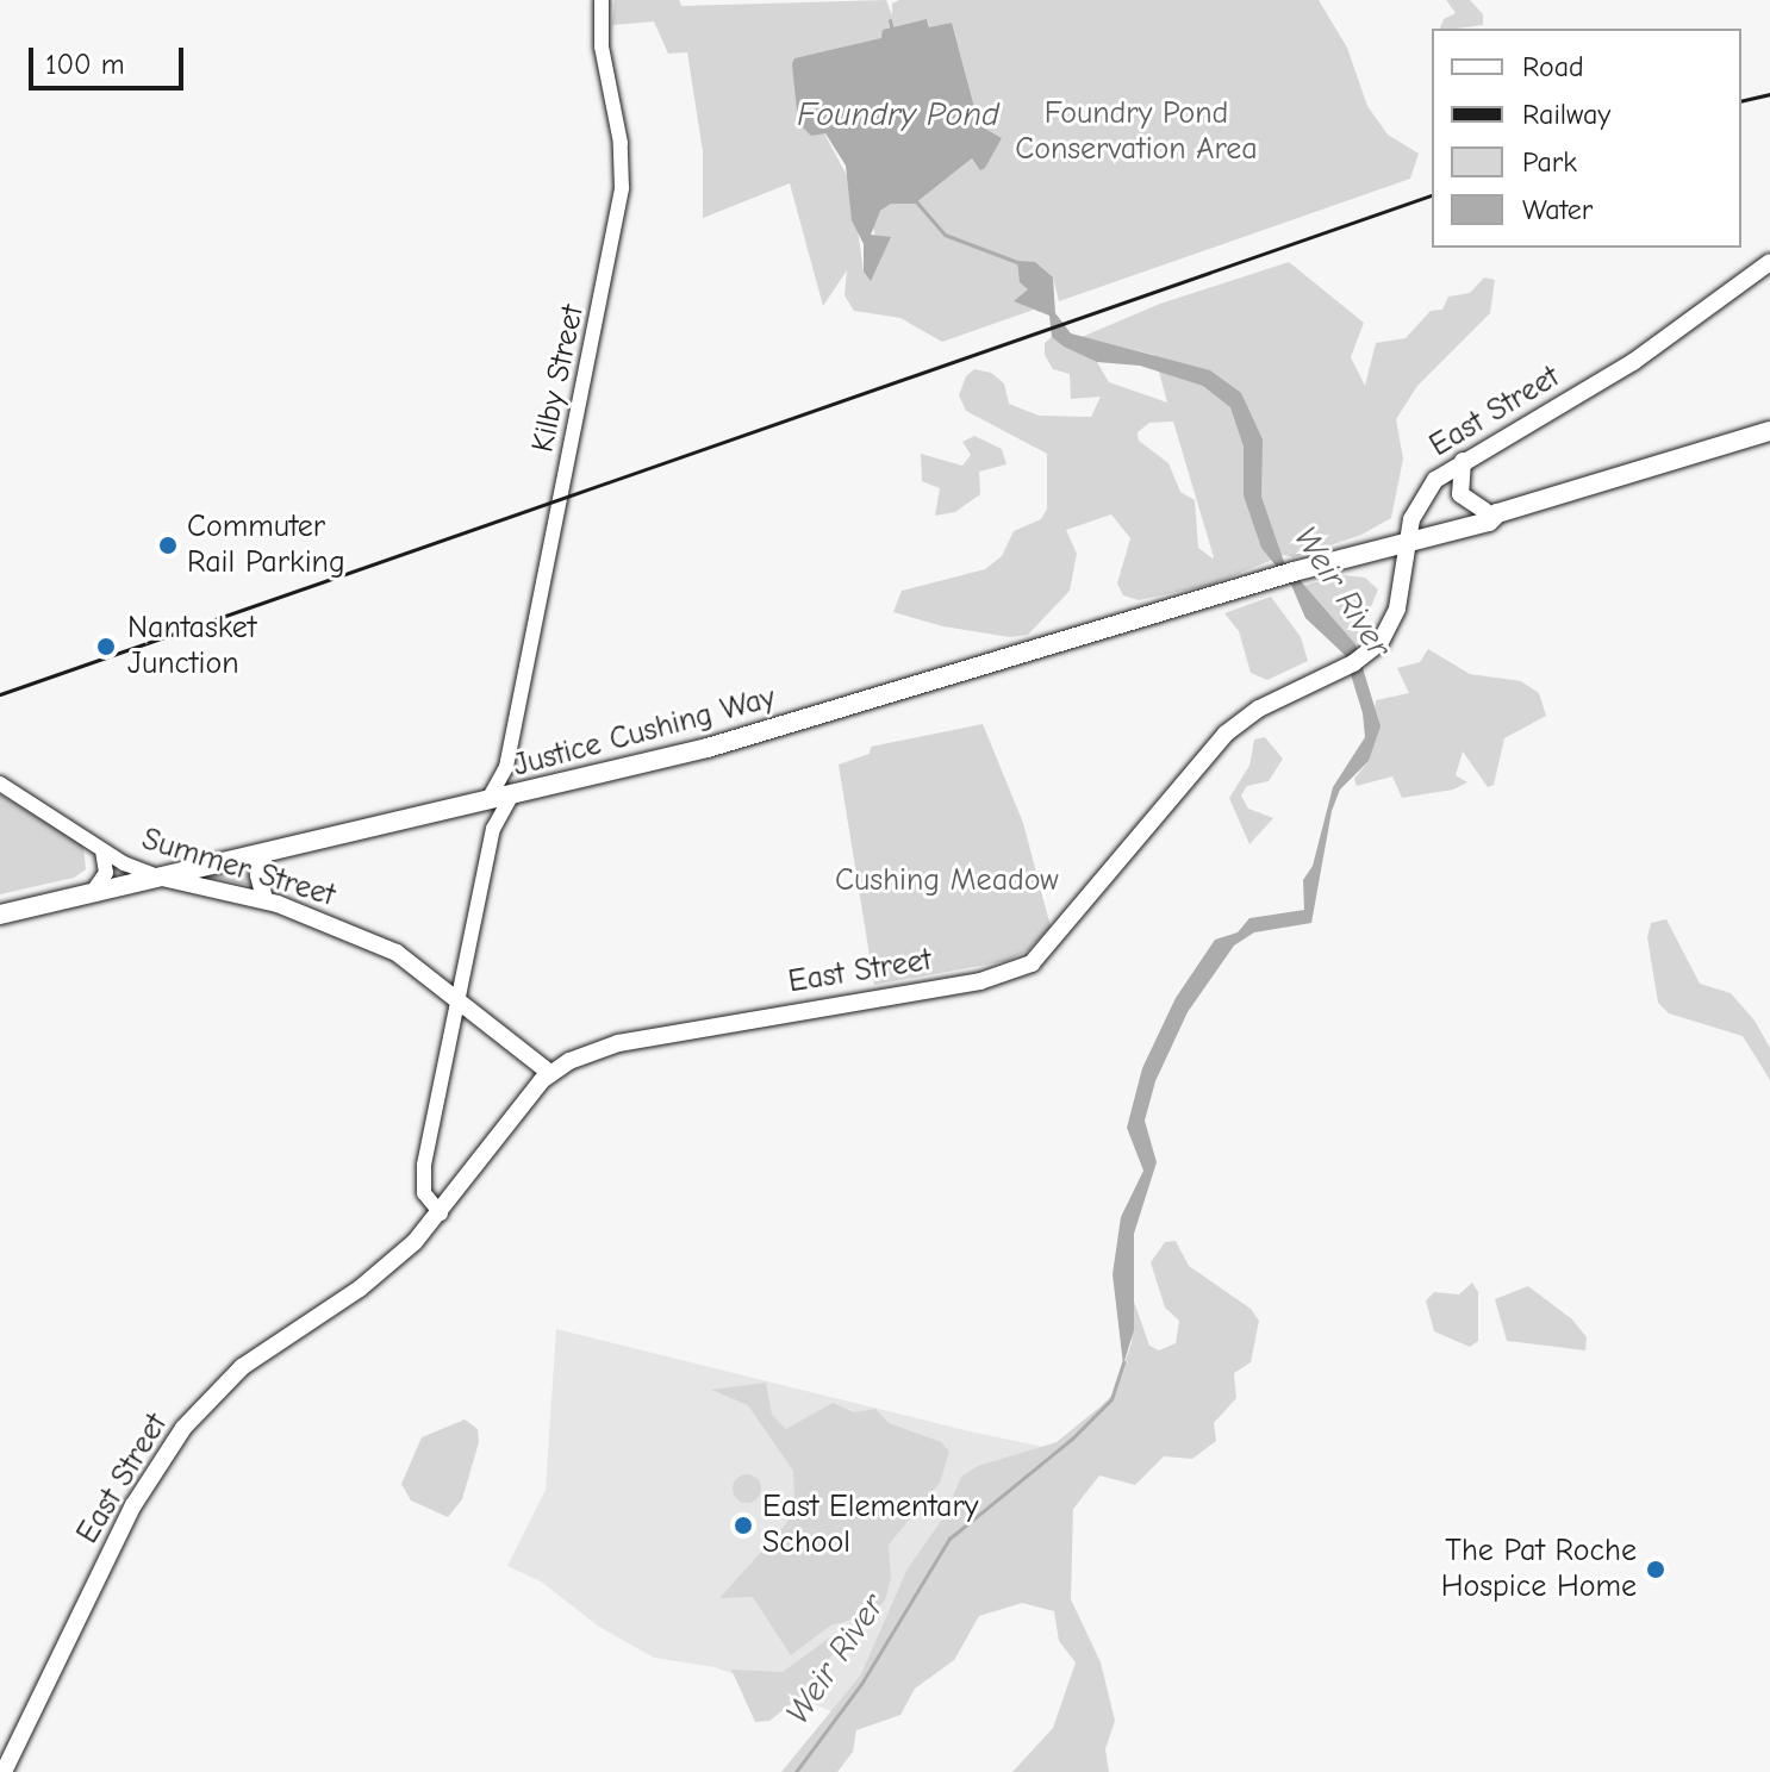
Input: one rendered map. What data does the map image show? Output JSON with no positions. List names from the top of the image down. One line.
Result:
{"streets":{"main road":["East Street","Justice Cushing Way","Summer Street"],"street":["Kilby Street"]},"crossings":[["Kilby Street","Justice Cushing Way"],["East Street","Justice Cushing Way"],["East Street","Summer Street"],["Justice Cushing Way","Summer Street"]],"water":["Foundry Pond","Weir River"],"parks":["Foundry Pond Conservation Area","Cushing Meadow"],"places":["Commuter Rail Parking","Nantasket Junction","East Elementary School","The Pat Roche Hospice Home"],"legend":["Road","Railway","Park","Water"],"scale_bar":"100 m"}
